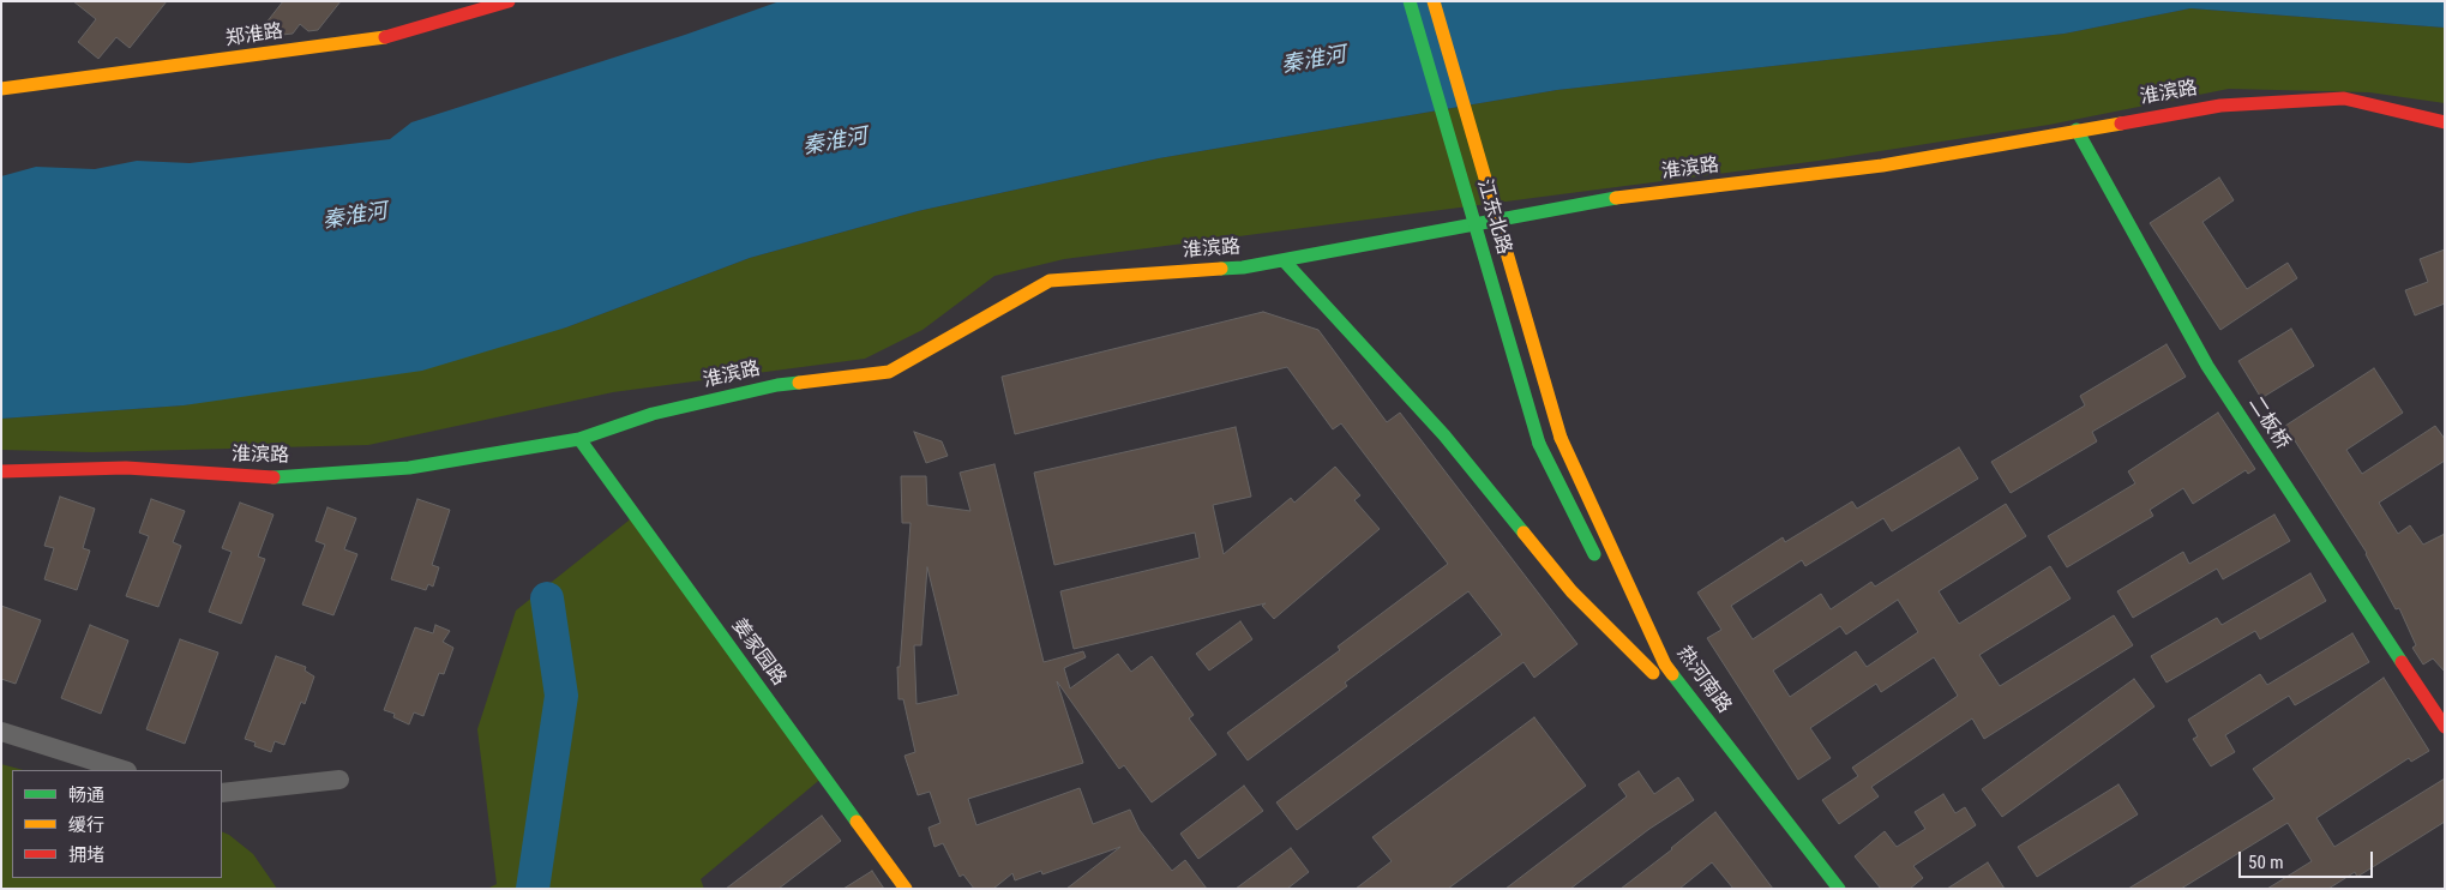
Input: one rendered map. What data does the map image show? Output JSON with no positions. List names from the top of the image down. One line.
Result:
{"streets":{"street":["郑淮路","淮滨路","江东北路","二板桥","姜家园路","热河南路"]},"crossings":[["淮滨路","二板桥"],["淮滨路","姜家园路"],["江东北路","热河南路"]],"water":["秦淮河"],"legend":["畅通","缓行","拥堵"],"scale_bar":"50 m"}
